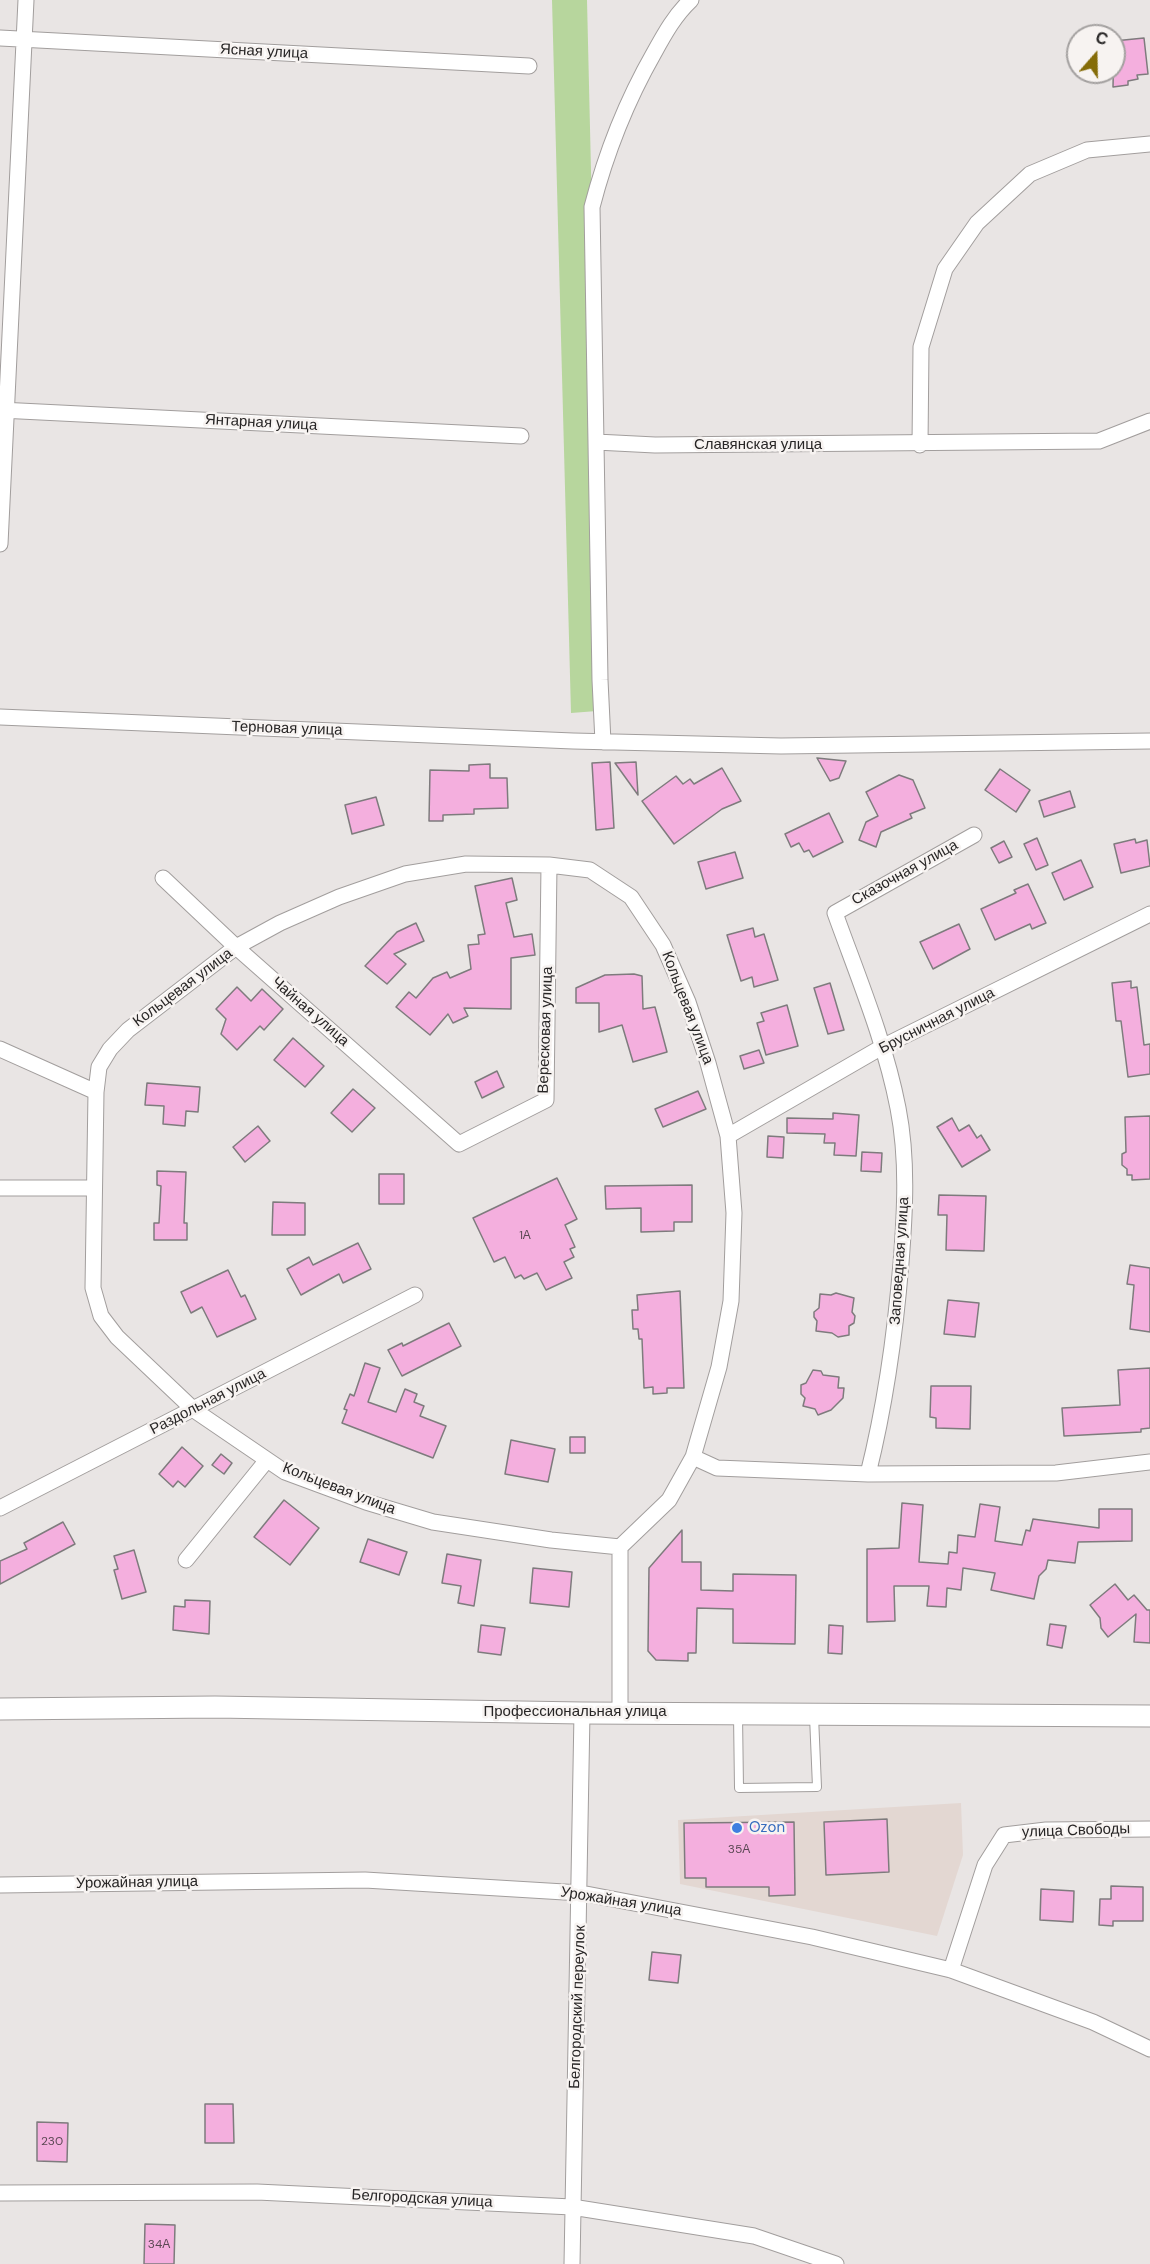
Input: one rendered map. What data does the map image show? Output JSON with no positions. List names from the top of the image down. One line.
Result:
{"streets":{"street":["Ясная улица","Янтарная улица","Славянская улица","Терновая улица","Сказочная улица","Кольцевая улица","Чайная улица","Брусничная улица","Вересковая улица","Заповедная улица","Раздольная улица","Профессиональная улица","улица Свободы","Урожайная улица","Белгородский переулок","Белгородская улица"]},"crossings":[["Сказочная улица","Брусничная улица"],["Сказочная улица","Заповедная улица"],["Кольцевая улица","Чайная улица"],["Кольцевая улица","Брусничная улица"],["Кольцевая улица","Вересковая улица"],["Кольцевая улица","Раздольная улица"],["Чайная улица","Вересковая улица"],["Брусничная улица","Заповедная улица"],["Профессиональная улица","Белгородский переулок"],["улица Свободы","Урожайная улица"],["Урожайная улица","Белгородский переулок"],["Белгородский переулок","Белгородская улица"]],"places":["Ozon"],"house_numbers":["1А","35А","230","34А"],"north":"top"}
